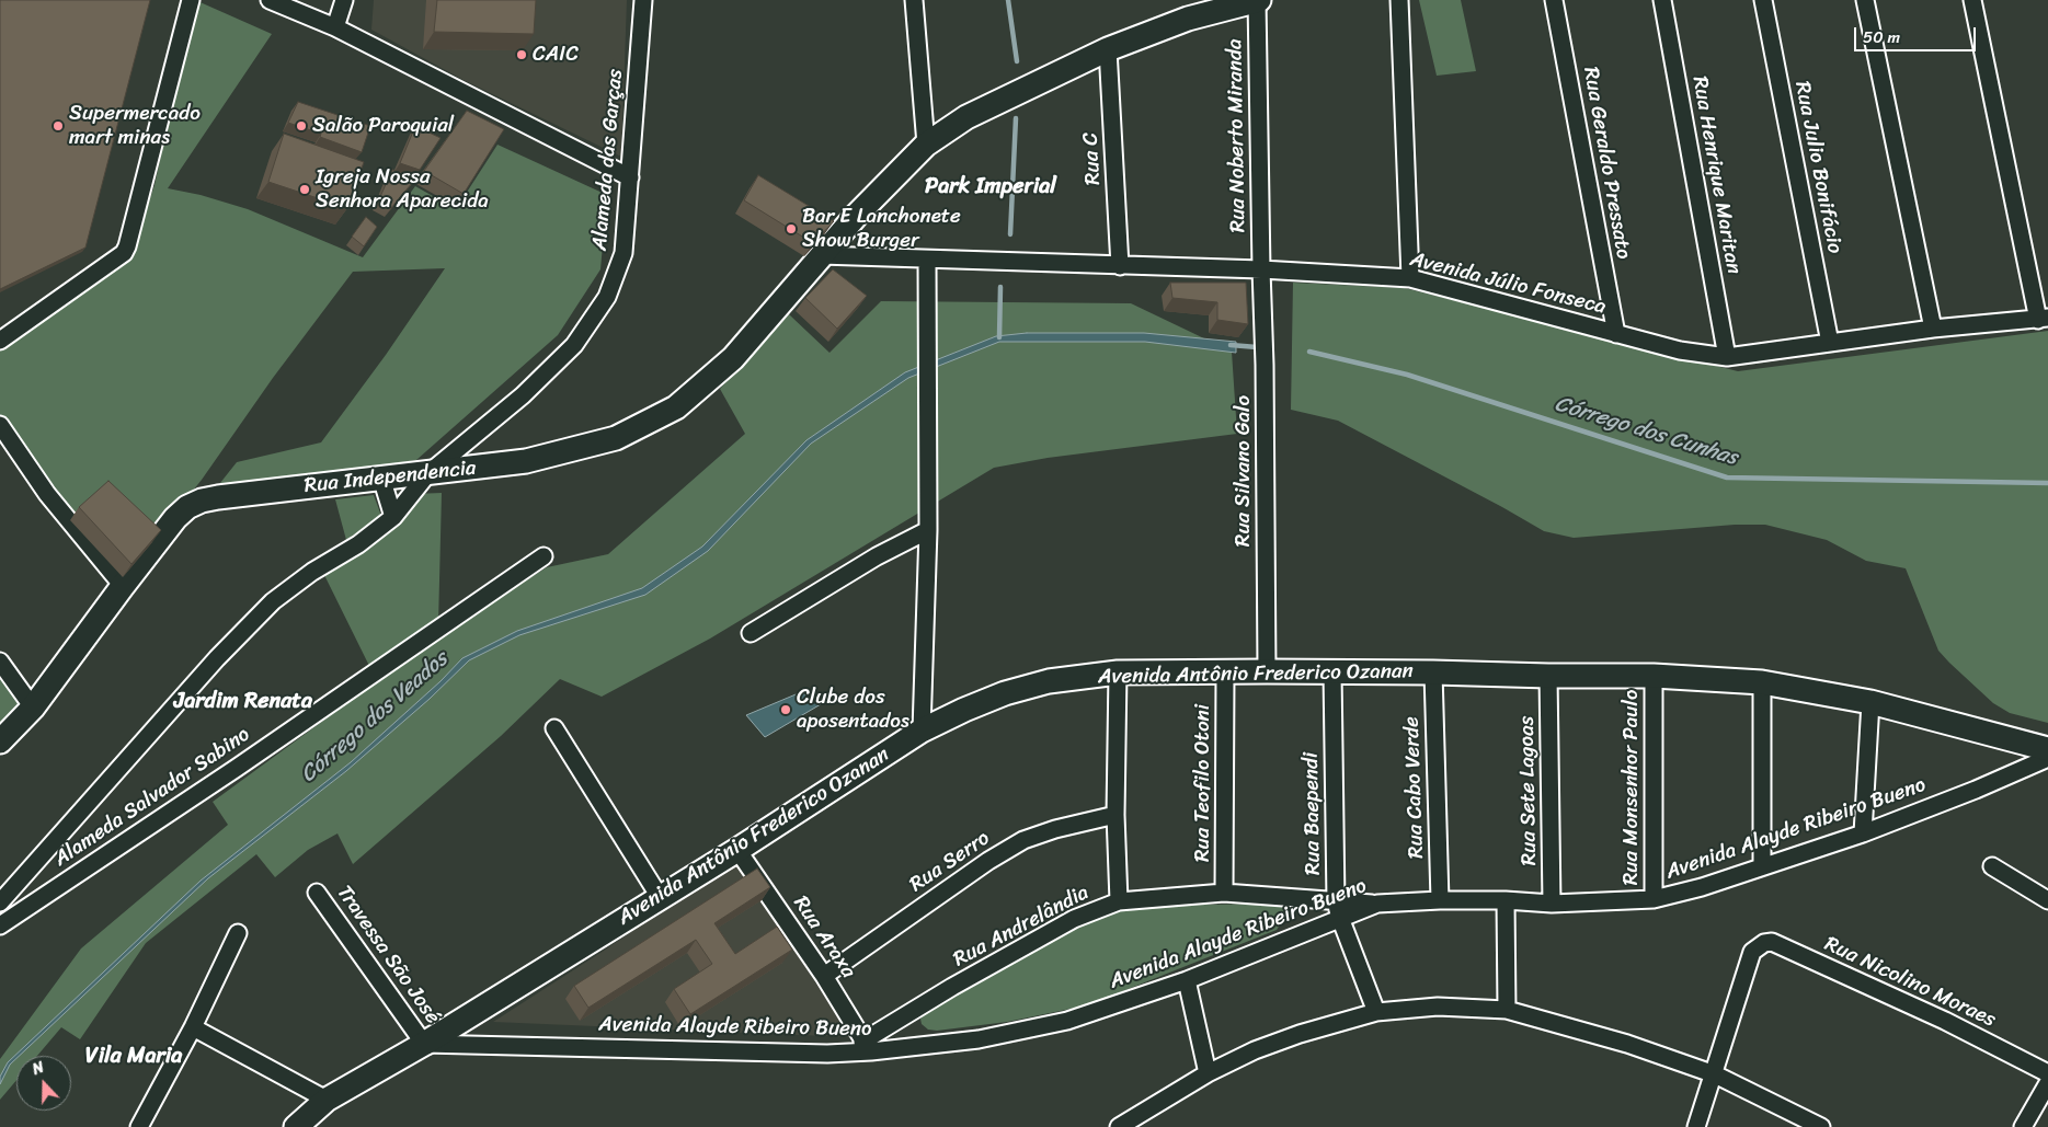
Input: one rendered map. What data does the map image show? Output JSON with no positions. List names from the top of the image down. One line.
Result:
{"streets":{"street":["Rua Noberto Miranda","Rua C","Alameda das Garças","Rua Geraldo Pressato","Rua Julio Bonifácio","Rua Henrique Maritan","Avenida Júlio Fonseca","Rua Silvano Galo","Rua Independencia","Avenida Antônio Frederico Ozanan","Rua Teofilo Otoni","Rua Cabo Verde","Rua Monsenhor Paulo","Rua Sete Lagoas","Alameda Salvador Sabino","Rua Baependi","Avenida Alayde Ribeiro Bueno","Rua Serro","Rua Andrelândia","Rua Araxa","Travessa São José","Rua Nicolino Moraes"]},"crossings":[["Rua Noberto Miranda","Avenida Júlio Fonseca"],["Rua Noberto Miranda","Rua Silvano Galo"],["Rua Noberto Miranda","Rua Independencia"],["Rua C","Avenida Júlio Fonseca"],["Rua C","Rua Independencia"],["Alameda das Garças","Rua Independencia"],["Rua Geraldo Pressato","Avenida Júlio Fonseca"],["Rua Julio Bonifácio","Avenida Júlio Fonseca"],["Rua Henrique Maritan","Avenida Júlio Fonseca"],["Avenida Júlio Fonseca","Rua Silvano Galo"],["Avenida Júlio Fonseca","Rua Independencia"],["Rua Silvano Galo","Avenida Antônio Frederico Ozanan"],["Avenida Antônio Frederico Ozanan","Rua Teofilo Otoni"],["Avenida Antônio Frederico Ozanan","Rua Cabo Verde"],["Avenida Antônio Frederico Ozanan","Rua Monsenhor Paulo"],["Avenida Antônio Frederico Ozanan","Rua Sete Lagoas"],["Avenida Antônio Frederico Ozanan","Rua Baependi"],["Avenida Antônio Frederico Ozanan","Avenida Alayde Ribeiro Bueno"],["Avenida Antônio Frederico Ozanan","Rua Araxa"],["Avenida Antônio Frederico Ozanan","Travessa São José"],["Rua Teofilo Otoni","Rua Andrelândia"],["Rua Cabo Verde","Avenida Alayde Ribeiro Bueno"],["Rua Monsenhor Paulo","Avenida Alayde Ribeiro Bueno"],["Rua Sete Lagoas","Avenida Alayde Ribeiro Bueno"],["Rua Baependi","Avenida Alayde Ribeiro Bueno"],["Rua Baependi","Rua Andrelândia"],["Avenida Alayde Ribeiro Bueno","Rua Andrelândia"],["Avenida Alayde Ribeiro Bueno","Rua Araxa"],["Avenida Alayde Ribeiro Bueno","Travessa São José"],["Rua Serro","Rua Araxa"],["Rua Andrelândia","Rua Araxa"]],"districts":["Park Imperial","Jardim Renata","Vila Maria"],"water":["Córrego dos Cunhas","Córrego dos Veados"],"places":["CAIC","Supermercado mart minas","Salão Paroquial","Igreja Nossa Senhora Aparecida","Bar E Lanchonete Show Burger","Clube dos aposentados"],"scale_bar":"50 m","north":"top"}
